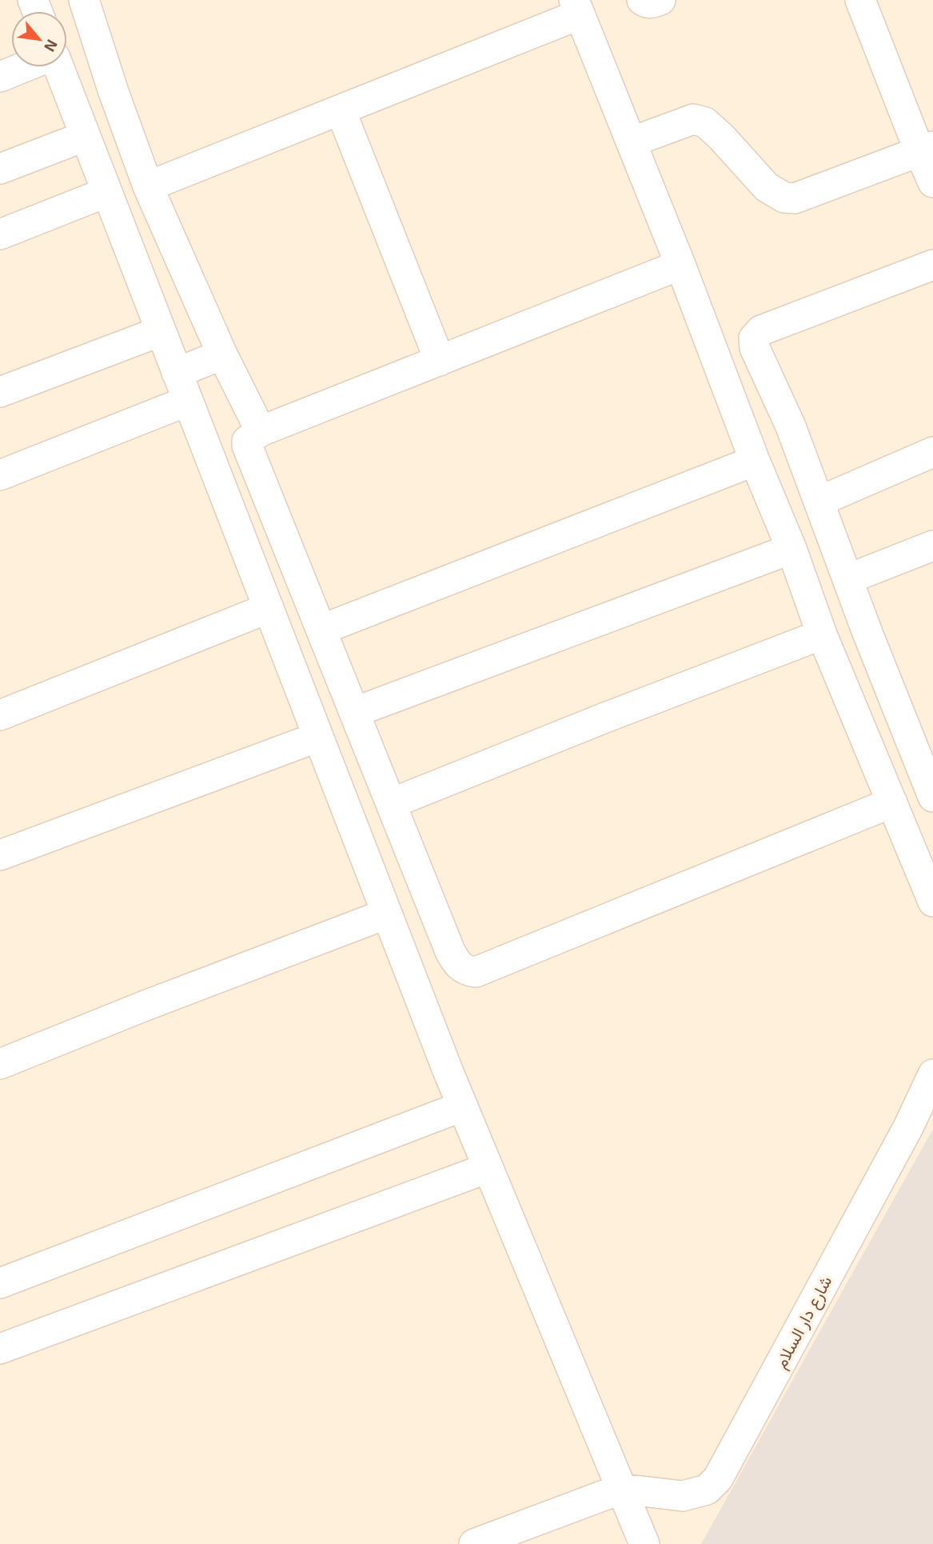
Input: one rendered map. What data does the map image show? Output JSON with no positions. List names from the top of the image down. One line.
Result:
{"streets":{"street":["شارع دار السلام"]},"north":"bottom right"}
